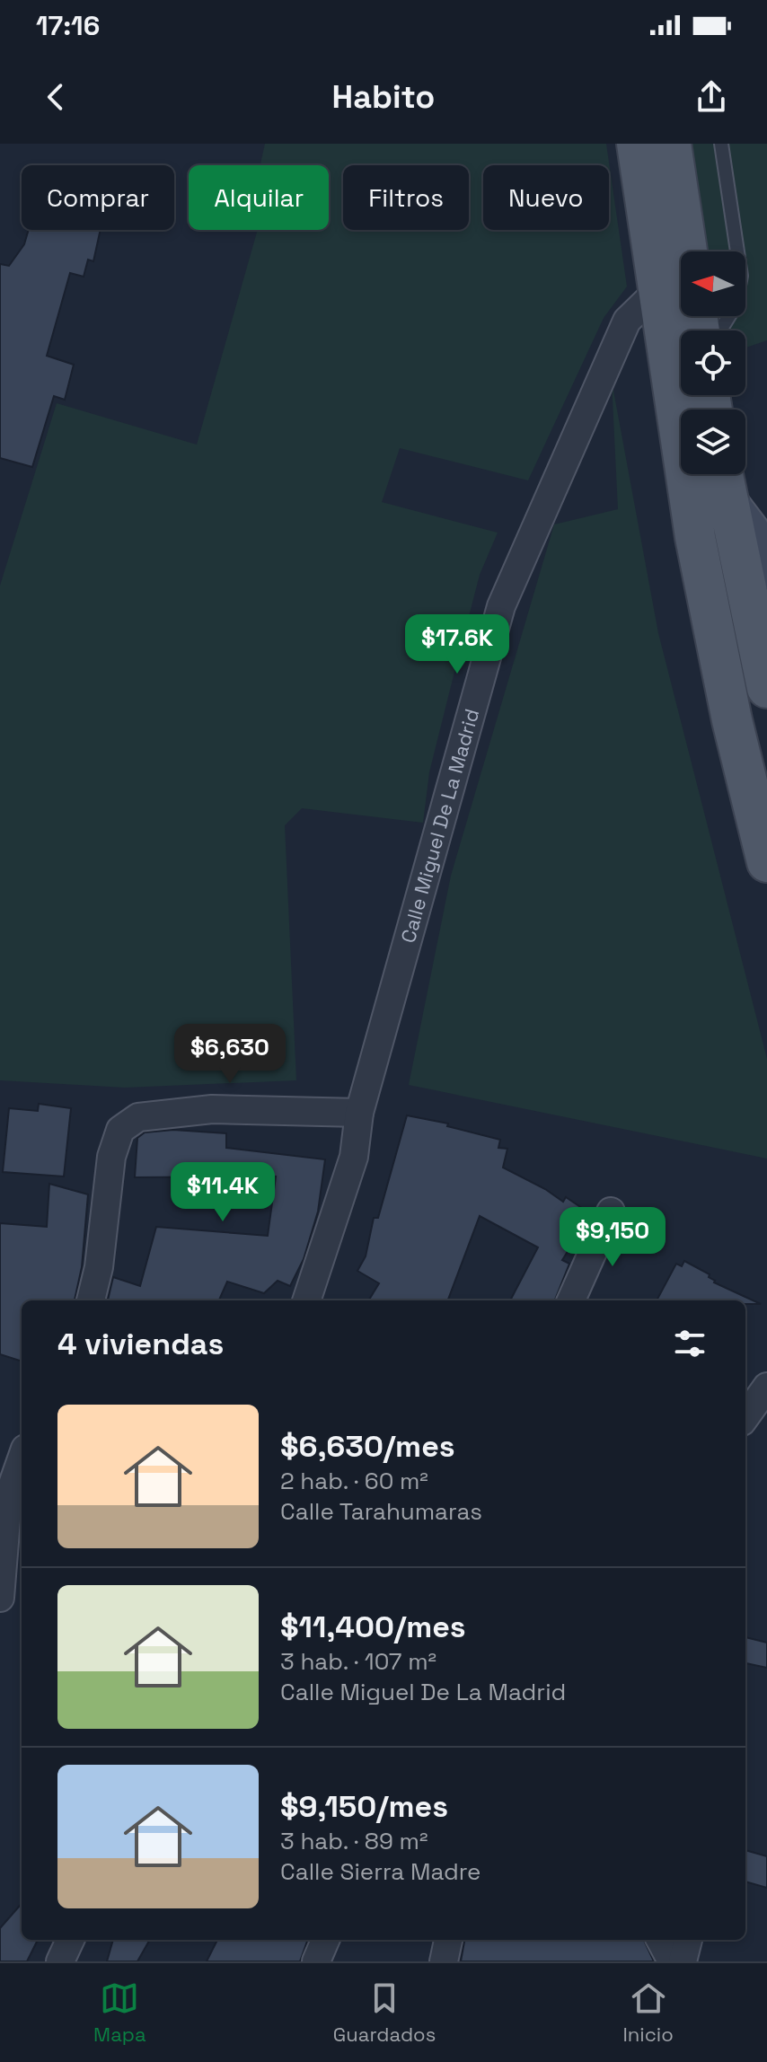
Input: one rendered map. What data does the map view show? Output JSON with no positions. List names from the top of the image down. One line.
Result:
{"streets":{"street":["Calle Miguel De La Madrid"]},"north":"left","page":{"status":"17:16","header":"Habito","chip":["Comprar","Alquilar","Filtros","Nuevo"],"price":["$17.6K","$6,630","$11.4K","$9,150"],"heading":"4 viviendas","list":[{"name":"$6,630/mes","note":"2 hab. · 60 m² · Calle Tarahumaras"},{"name":"$11,400/mes","note":"3 hab. · 107 m² · Calle Miguel De La Madrid"},{"name":"$9,150/mes","note":"3 hab. · 89 m² · Calle Sierra Madre"}],"tabs":["Mapa","Guardados","Inicio"]}}
